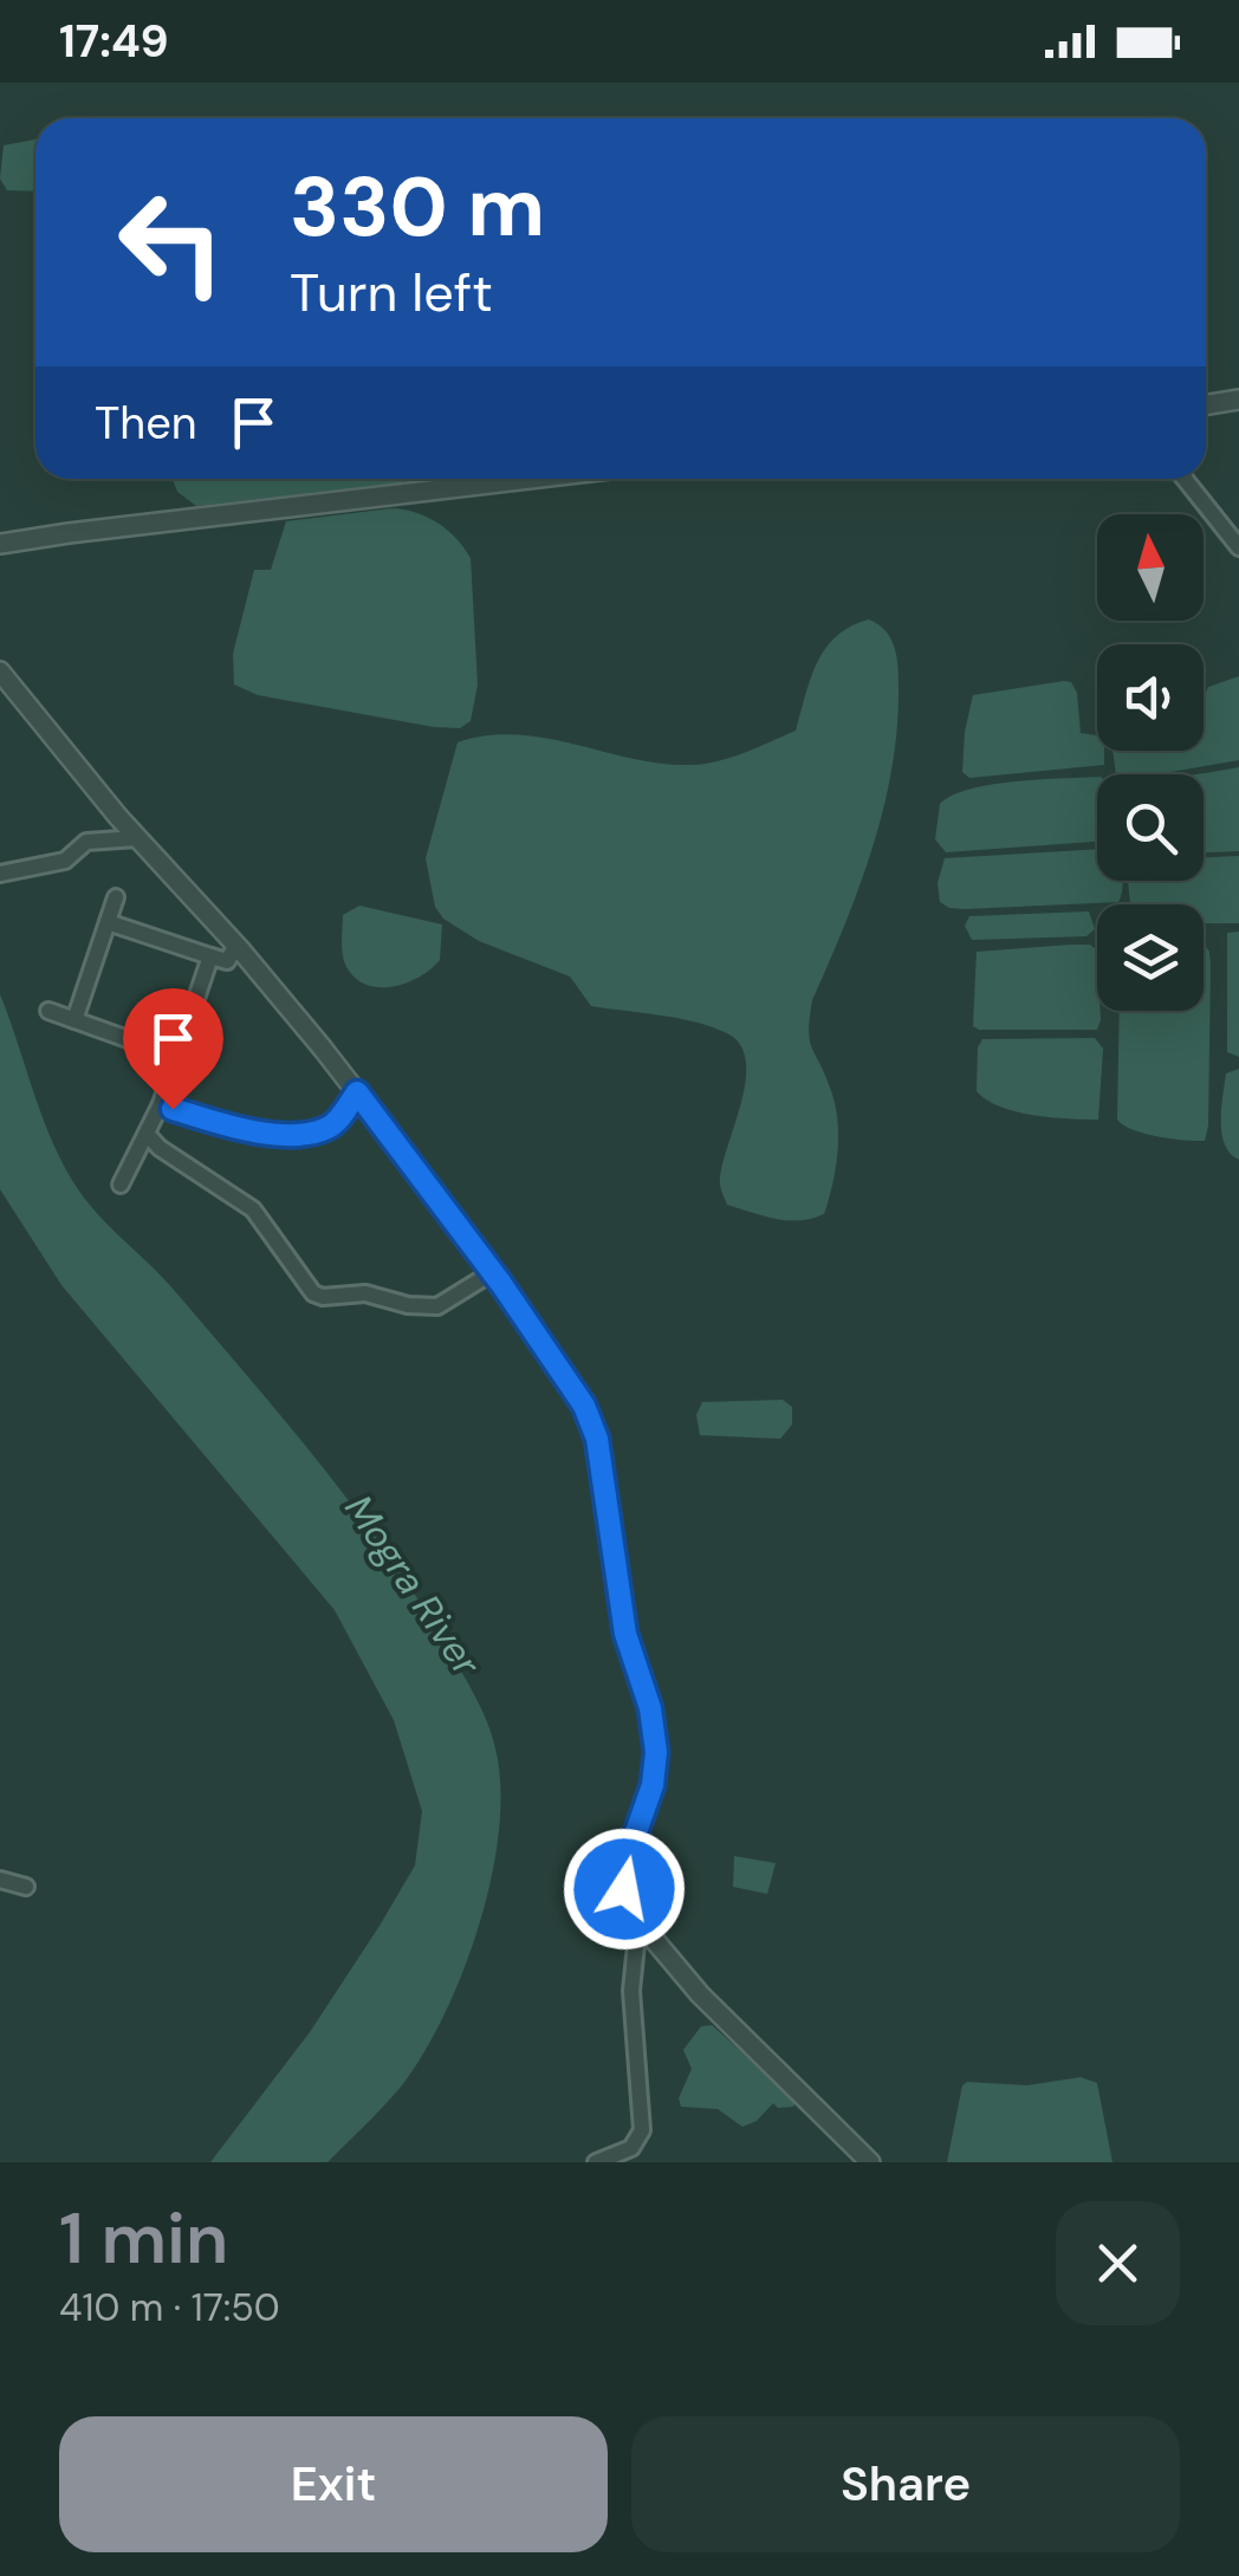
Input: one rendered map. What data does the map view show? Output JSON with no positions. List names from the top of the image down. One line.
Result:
{"water":["Mogra River"],"north":"top","page":{"status":"17:49","turn":["330 m","Turn left"],"then":"Then","heading":["1 min","410 m · 17:50"],"buttons":["Exit","Share"]}}
